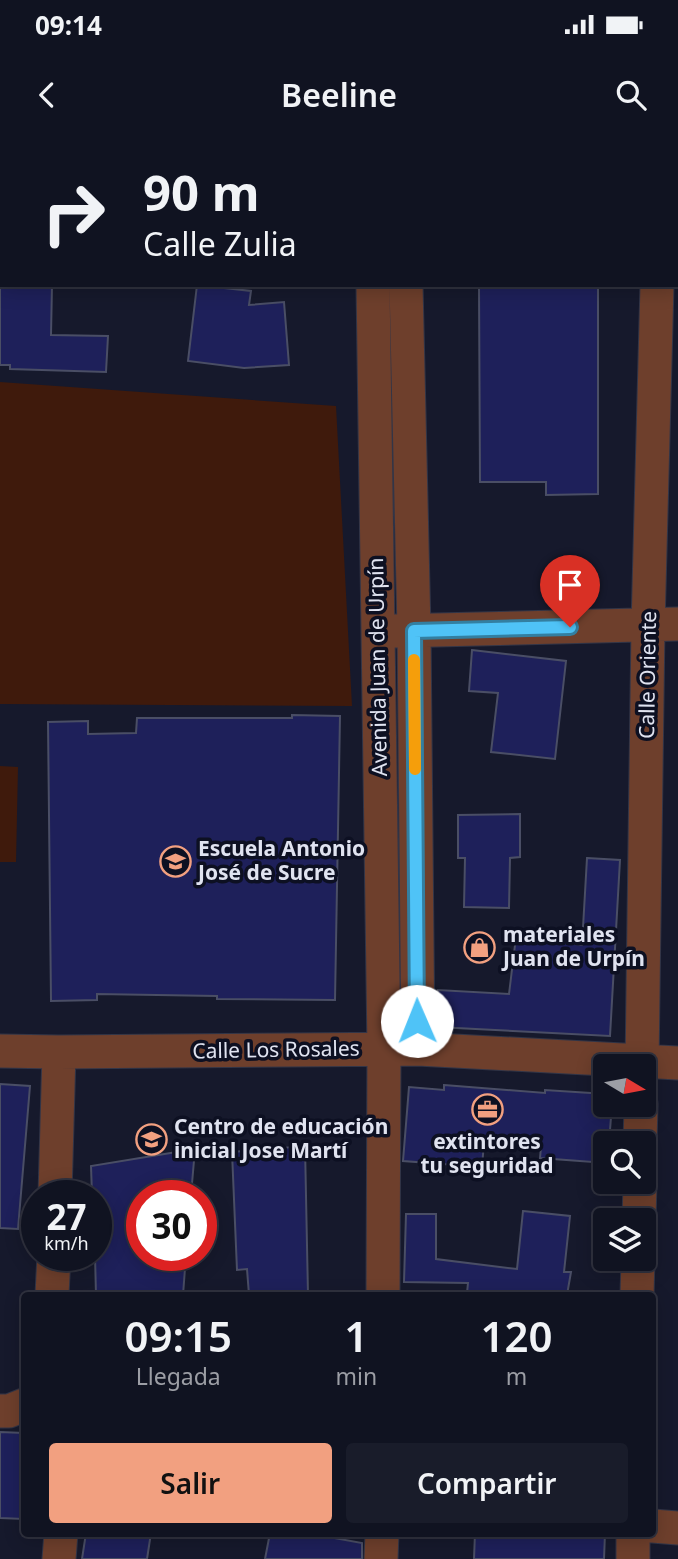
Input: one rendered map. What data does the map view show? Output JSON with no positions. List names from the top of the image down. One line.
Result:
{"streets":{"street":["Avenida Juan de Urpín","Calle Oriente","Calle Los Rosales"]},"crossings":[["Avenida Juan de Urpín","Calle Los Rosales"]],"places":{"school or university":["Escuela Antonio José de Sucre","Centro de educación inicial Jose Martí"],"shop":["materiales Juan de Urpín"],"office":["extintores tu seguridad"]},"north":"right","page":{"status":"09:14","header":"Beeline","turn":["90 m","Calle Zulia"],"speed":"27 km/h","limit":"30","eta":["09:15","Llegada","1","min","120","m"],"buttons":["Salir","Compartir"]}}
